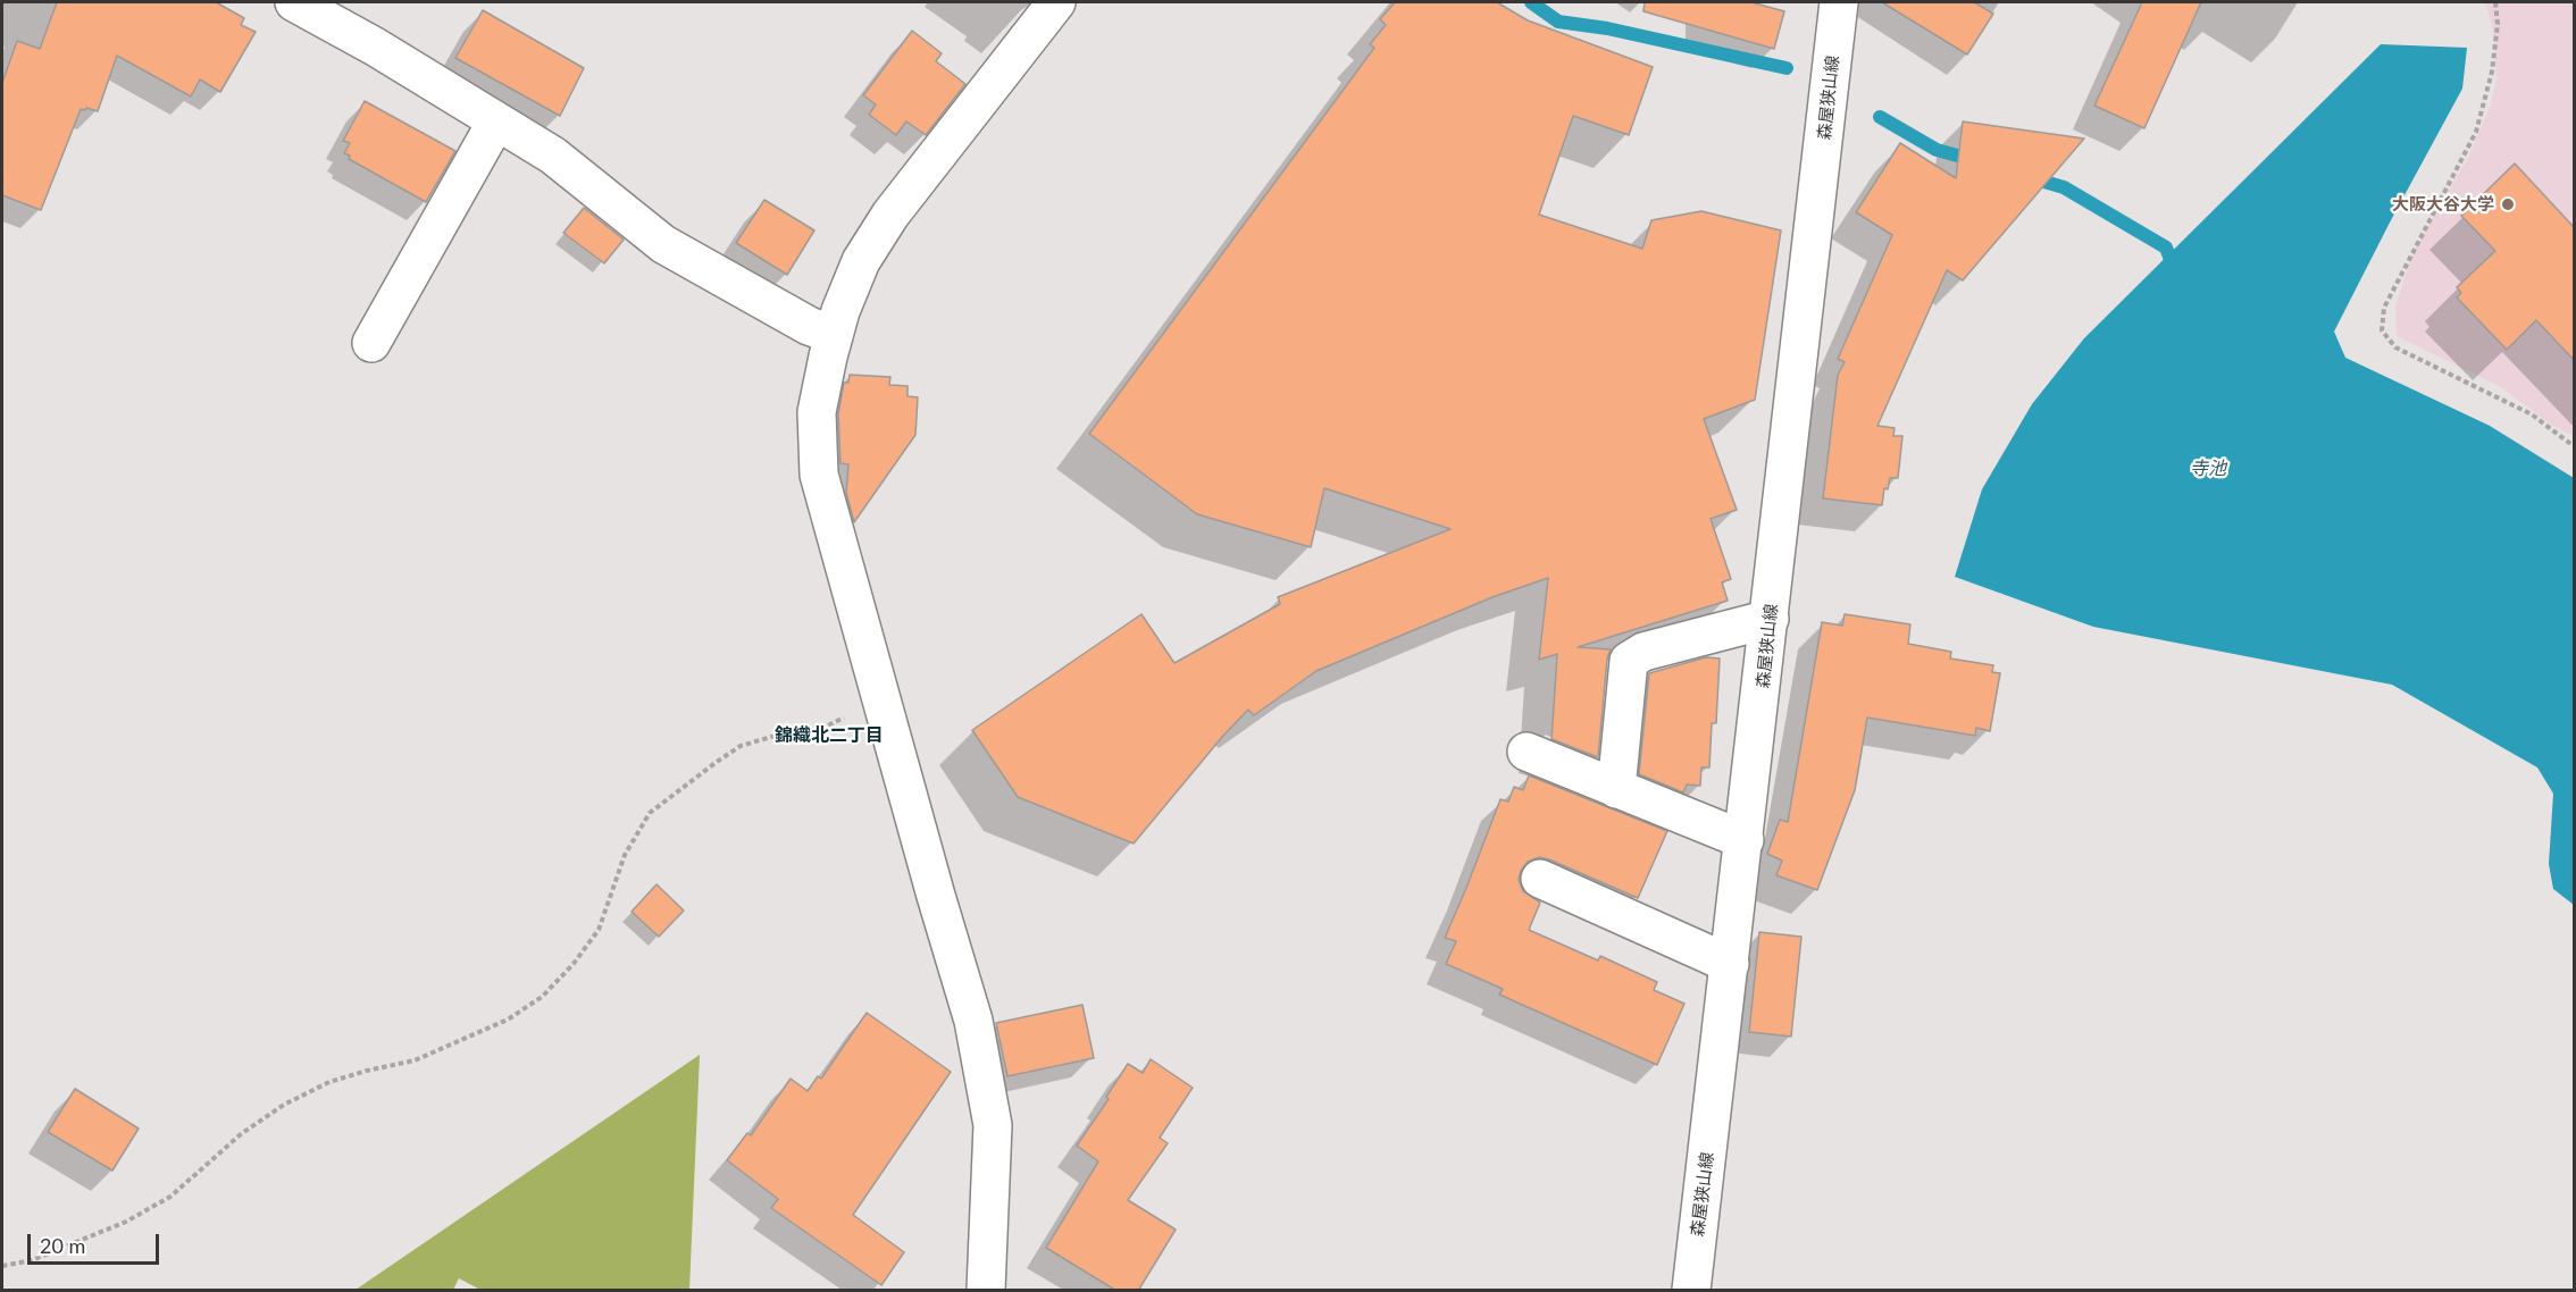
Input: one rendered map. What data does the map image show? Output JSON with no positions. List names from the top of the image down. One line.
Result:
{"streets":{"street":["森屋狭山線"]},"districts":["錦織北二丁目"],"water":["寺池"],"places":["大阪大谷大学"],"scale_bar":"20 m"}
